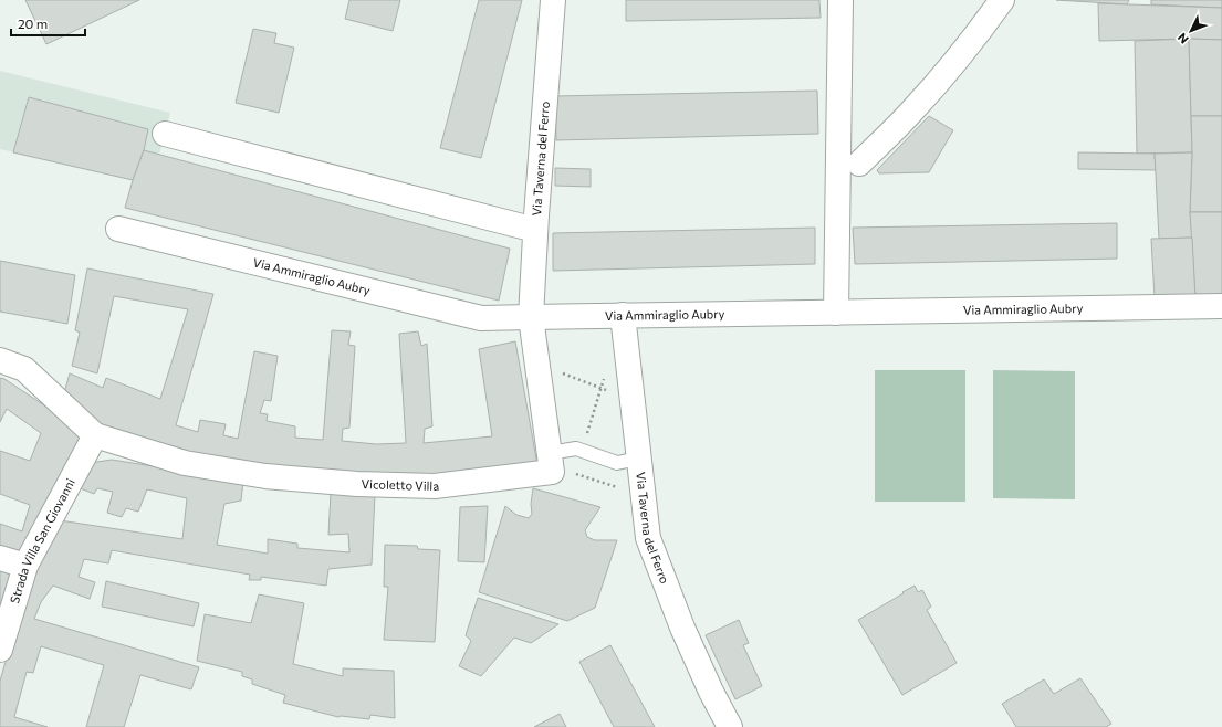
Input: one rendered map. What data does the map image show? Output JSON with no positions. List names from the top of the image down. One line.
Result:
{"streets":{"street":["Via Taverna del Ferro","Via Ammiraglio Aubry","Vicoletto Villa","Strada Villa San Giovanni"]},"crossings":[["Via Taverna del Ferro","Via Ammiraglio Aubry"],["Via Taverna del Ferro","Vicoletto Villa"],["Via Ammiraglio Aubry","Vicoletto Villa"],["Vicoletto Villa","Strada Villa San Giovanni"]],"scale_bar":"20 m","north":"bottom left"}
